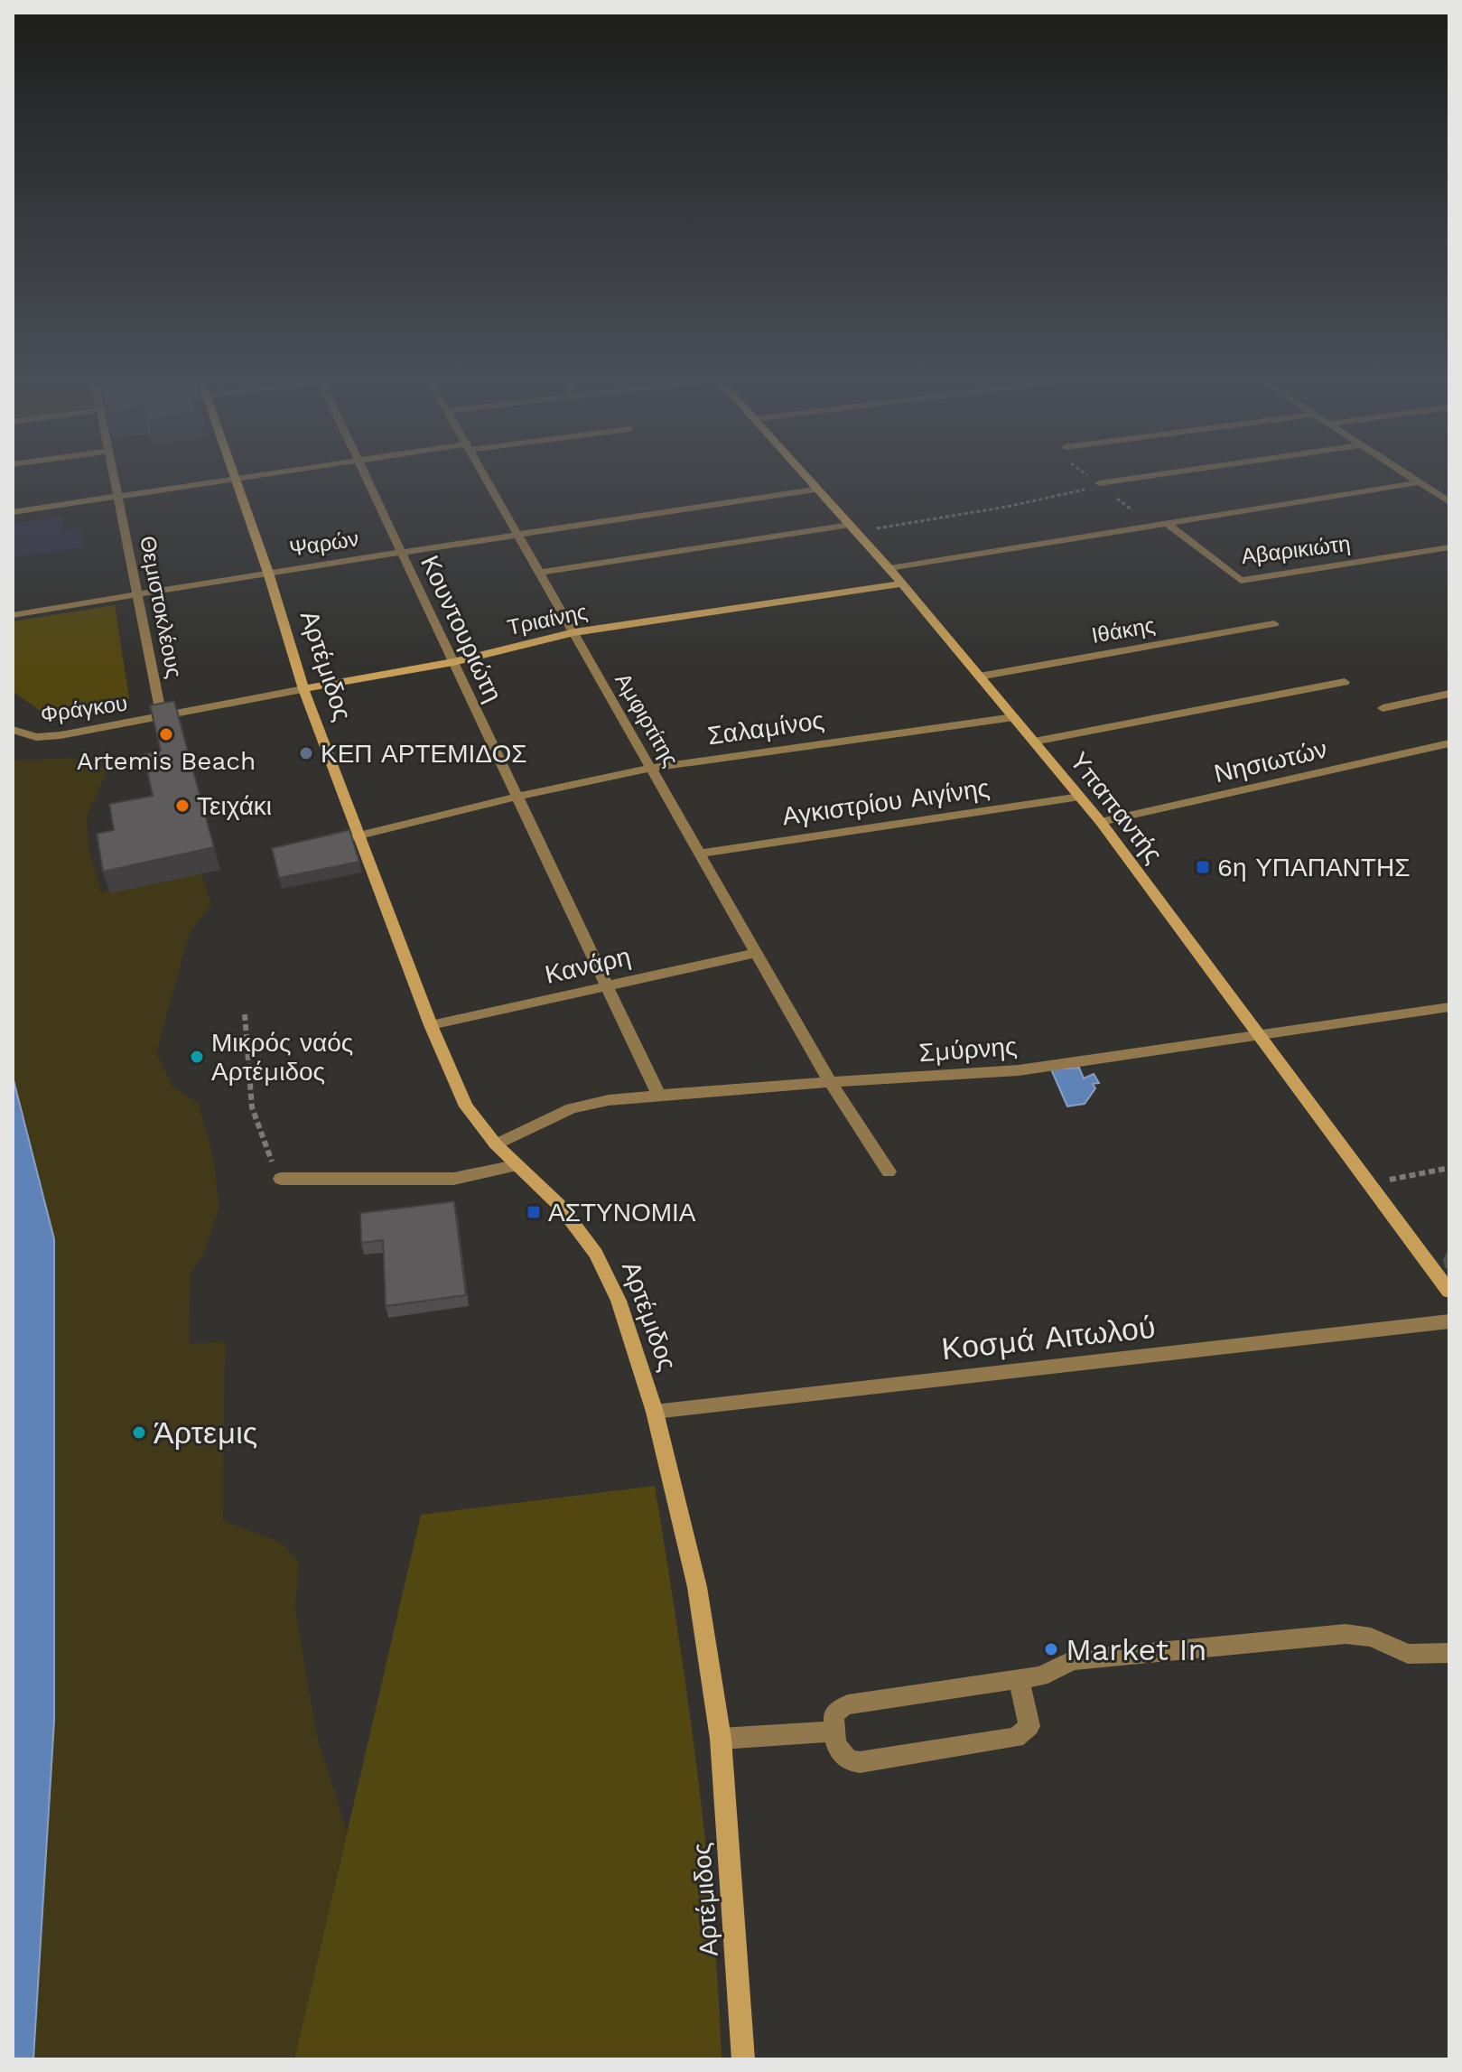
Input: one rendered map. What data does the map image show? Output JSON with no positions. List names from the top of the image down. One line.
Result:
{"streets":{"street":["Ψαρών","Αβαρικιώτη","Θεμιστοκλέους","Τριαίνης","Κουντουριώτη","Ιθάκης","Αρτέμιδος","Φράγκου","Αμφιρτίτης","Σαλαμίνος","Νησιωτών","Αγκιστρίου Αιγίνης","Υπαπαντής","Κανάρη","Σμύρνης","Κοσμά Αιτωλού"]},"crossings":[["Ψαρών","Θεμιστοκλέους"],["Ψαρών","Κουντουριώτη"],["Ψαρών","Αρτέμιδος"],["Ψαρών","Αμφιρτίτης"],["Ψαρών","Υπαπαντής"],["Θεμιστοκλέους","Τριαίνης"],["Θεμιστοκλέους","Φράγκου"],["Τριαίνης","Κουντουριώτη"],["Τριαίνης","Αρτέμιδος"],["Τριαίνης","Φράγκου"],["Τριαίνης","Αμφιρτίτης"],["Τριαίνης","Υπαπαντής"],["Κουντουριώτη","Σαλαμίνος"],["Κουντουριώτη","Κανάρη"],["Κουντουριώτη","Σμύρνης"],["Ιθάκης","Υπαπαντής"],["Αρτέμιδος","Σαλαμίνος"],["Αρτέμιδος","Κανάρη"],["Αρτέμιδος","Σμύρνης"],["Αρτέμιδος","Κοσμά Αιτωλού"],["Αμφιρτίτης","Σαλαμίνος"],["Αμφιρτίτης","Αγκιστρίου Αιγίνης"],["Αμφιρτίτης","Κανάρη"],["Αμφιρτίτης","Σμύρνης"],["Σαλαμίνος","Υπαπαντής"],["Νησιωτών","Υπαπαντής"],["Αγκιστρίου Αιγίνης","Υπαπαντής"],["Υπαπαντής","Σμύρνης"]],"places":{"other":["Artemis Beach","ΚΕΠ ΑΡΤΕΜΙΔΟΣ","Τειχάκι","Μικρός ναός Αρτέμιδος","Άρτεμις","Market In"],"transit":["6η ΥΠΑΠΑΝΤΗΣ","ΑΣΤΥΝΟΜΙΑ"]}}
